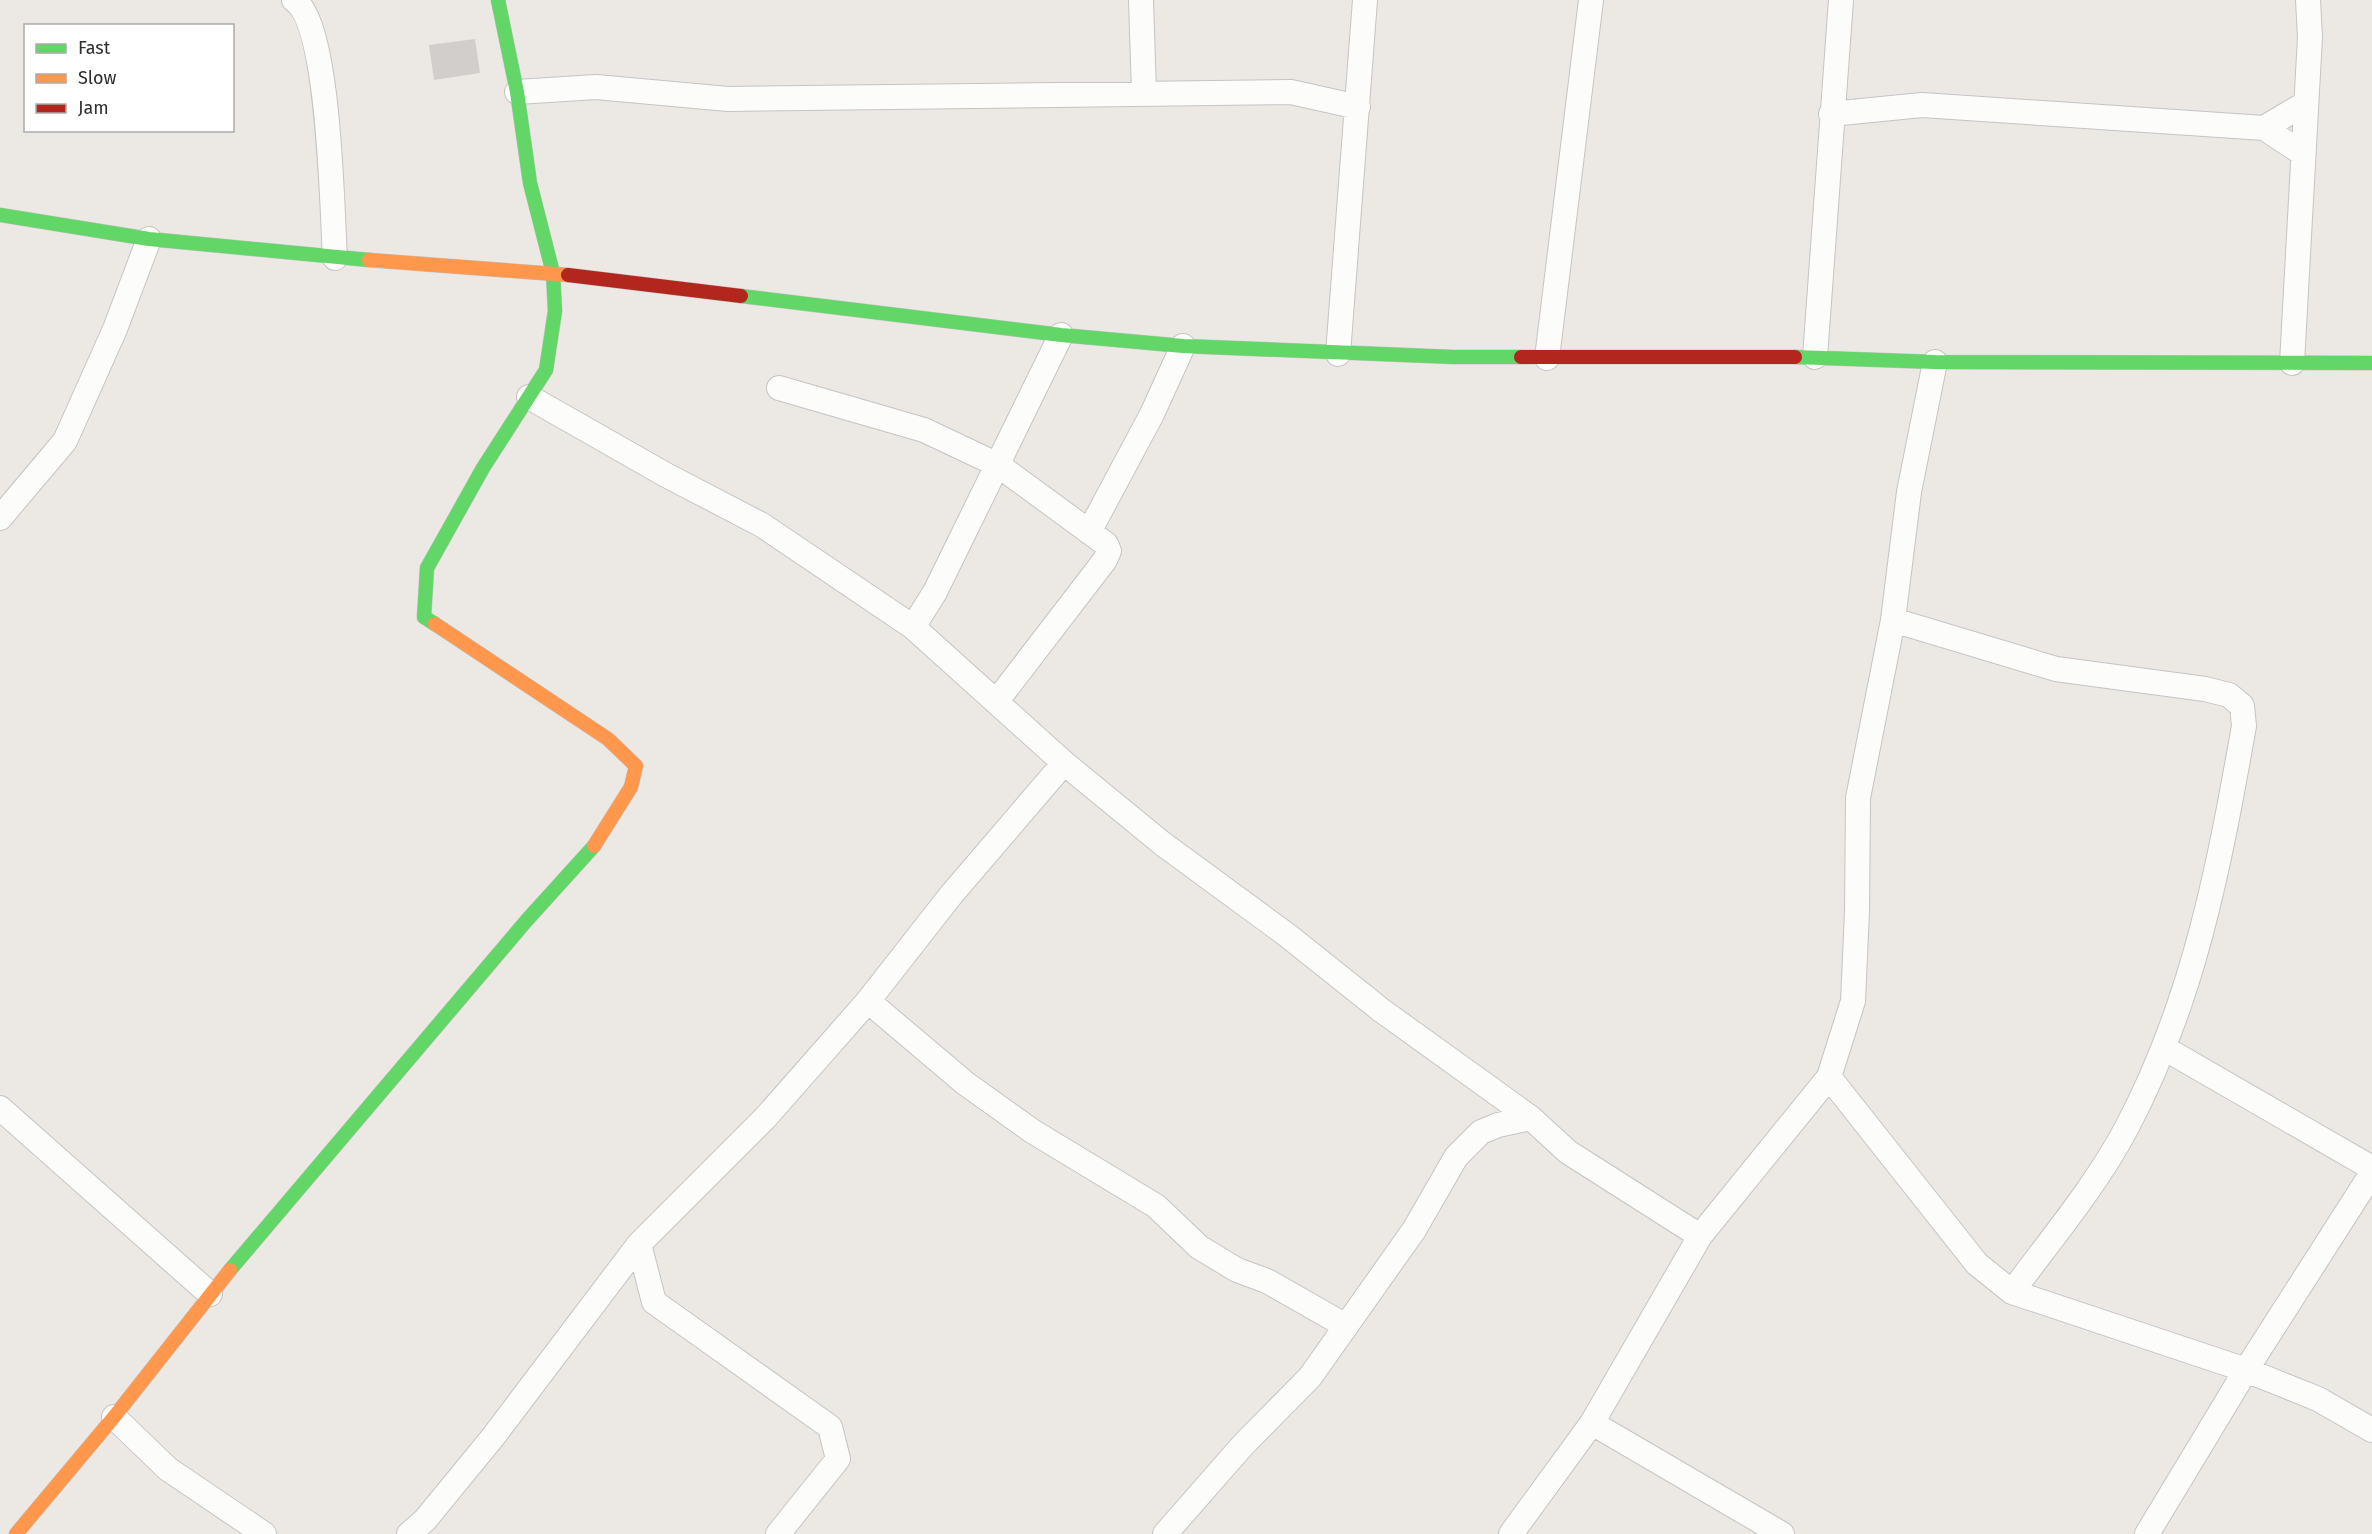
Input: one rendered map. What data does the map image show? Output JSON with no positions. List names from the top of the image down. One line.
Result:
{"legend":["Fast","Slow","Jam"]}
